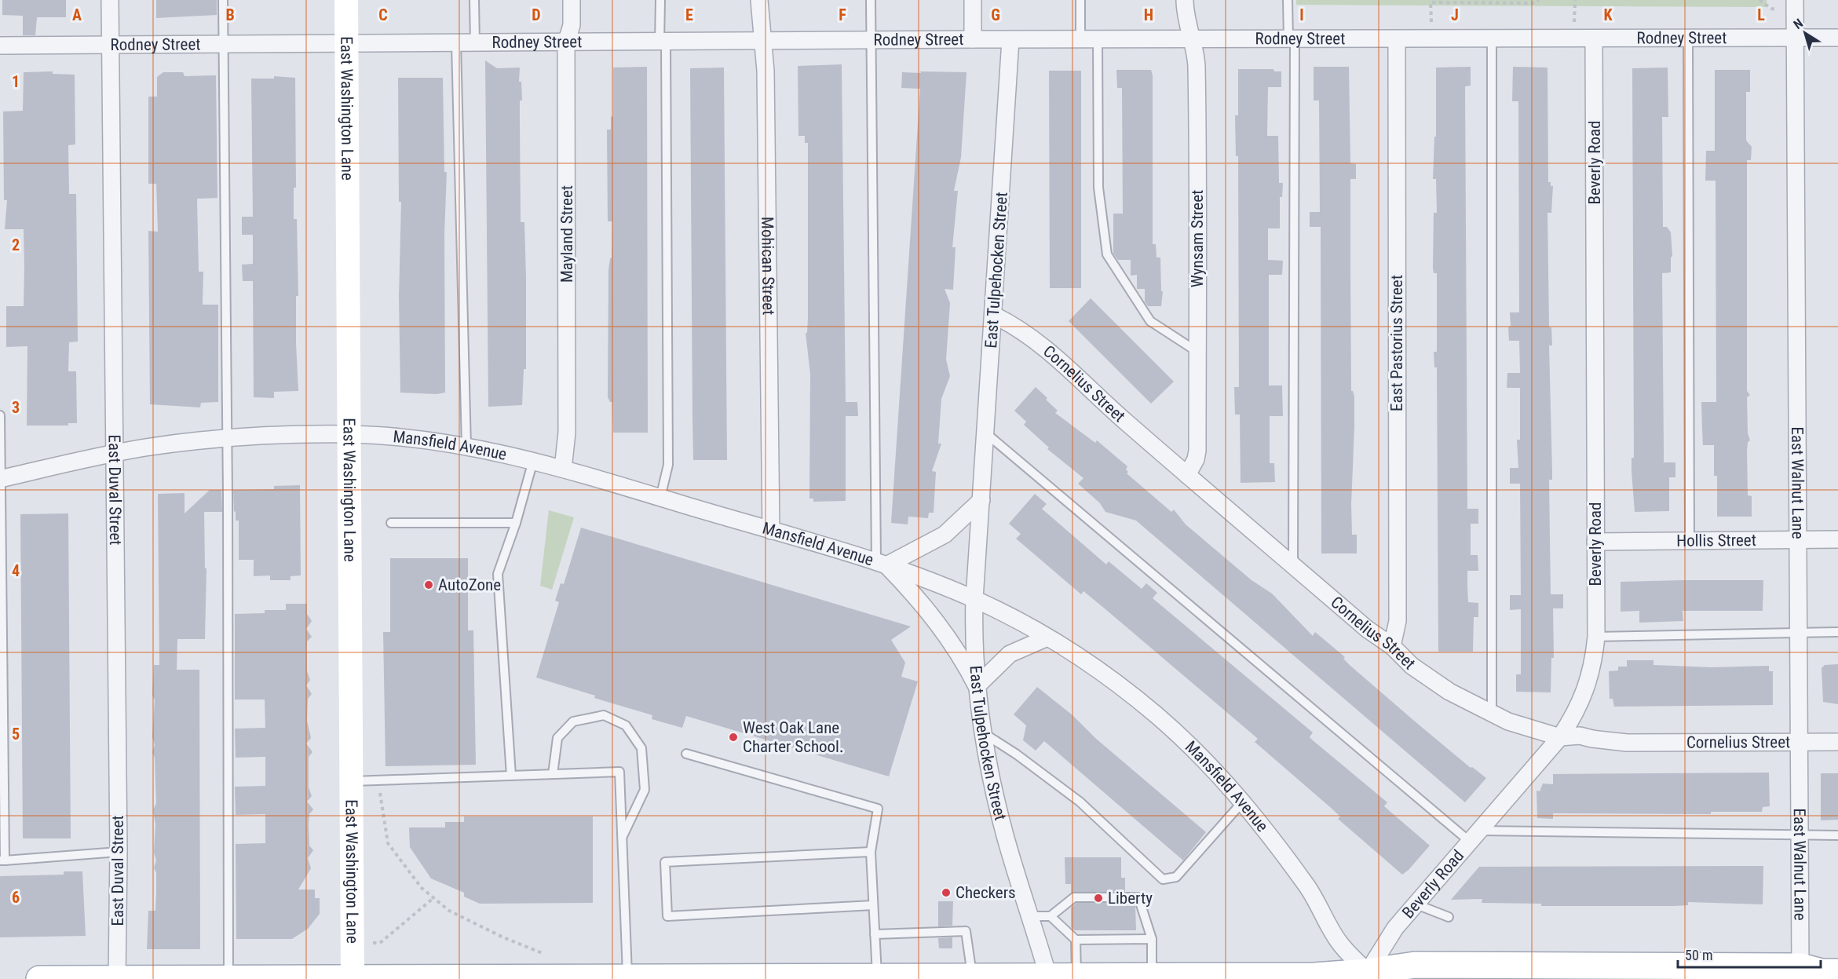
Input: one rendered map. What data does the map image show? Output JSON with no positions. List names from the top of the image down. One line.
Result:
{"streets":{"main road":["East Washington Lane"],"street":["Rodney Street","Beverly Road","Mayland Street","Wynsam Street","Mohican Street","East Tulpehocken Street","East Pastorius Street","Cornelius Street","Mansfield Avenue","East Walnut Lane","East Duval Street","Hollis Street"]},"crossings":[["Rodney Street","East Washington Lane"],["Rodney Street","Beverly Road"],["Rodney Street","Mayland Street"],["Rodney Street","Wynsam Street"],["Rodney Street","Mohican Street"],["Rodney Street","East Tulpehocken Street"],["Rodney Street","East Pastorius Street"],["Rodney Street","East Walnut Lane"],["Rodney Street","East Duval Street"],["East Washington Lane","Mansfield Avenue"],["Beverly Road","Cornelius Street"],["Beverly Road","Mansfield Avenue"],["Beverly Road","Hollis Street"],["Mayland Street","Mansfield Avenue"],["Wynsam Street","Cornelius Street"],["Mohican Street","Mansfield Avenue"],["East Tulpehocken Street","Cornelius Street"],["East Tulpehocken Street","Mansfield Avenue"],["East Pastorius Street","Cornelius Street"],["Cornelius Street","East Walnut Lane"],["Mansfield Avenue","East Duval Street"],["East Walnut Lane","Hollis Street"]],"places":["AutoZone","West Oak Lane Charter School.","Checkers","Liberty"],"scale_bar":"50 m","north":"top left","grid":{"columns":["A","B","C","D","E","F","G","H","I","J","K","L"],"rows":["1","2","3","4","5","6"]}}
